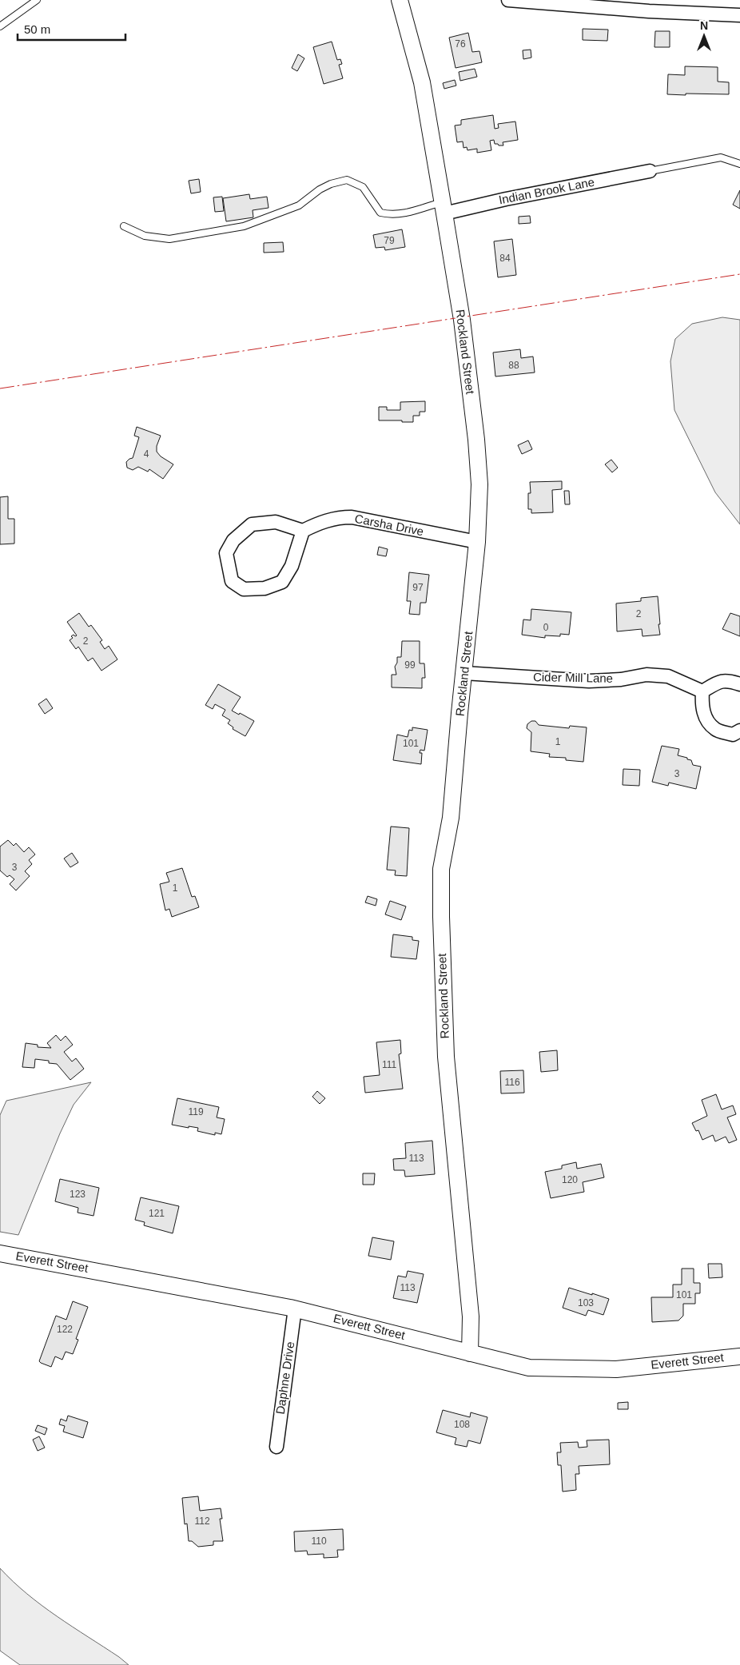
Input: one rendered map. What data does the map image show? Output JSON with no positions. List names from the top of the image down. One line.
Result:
{"streets":{"street":["Indian Brook Lane","Rockland Street","Carsha Drive","Cider Mill Lane","Everett Street","Daphne Drive"]},"crossings":[["Indian Brook Lane","Rockland Street"],["Rockland Street","Carsha Drive"],["Rockland Street","Cider Mill Lane"],["Rockland Street","Everett Street"],["Everett Street","Daphne Drive"]],"house_numbers":["76","79","84","88","4","97","2","0","2","99","1","101","3","3","1","111","116","119","113","120","123","121","113","101","103","122","108","112","110"],"scale_bar":"50 m","north":"top"}
